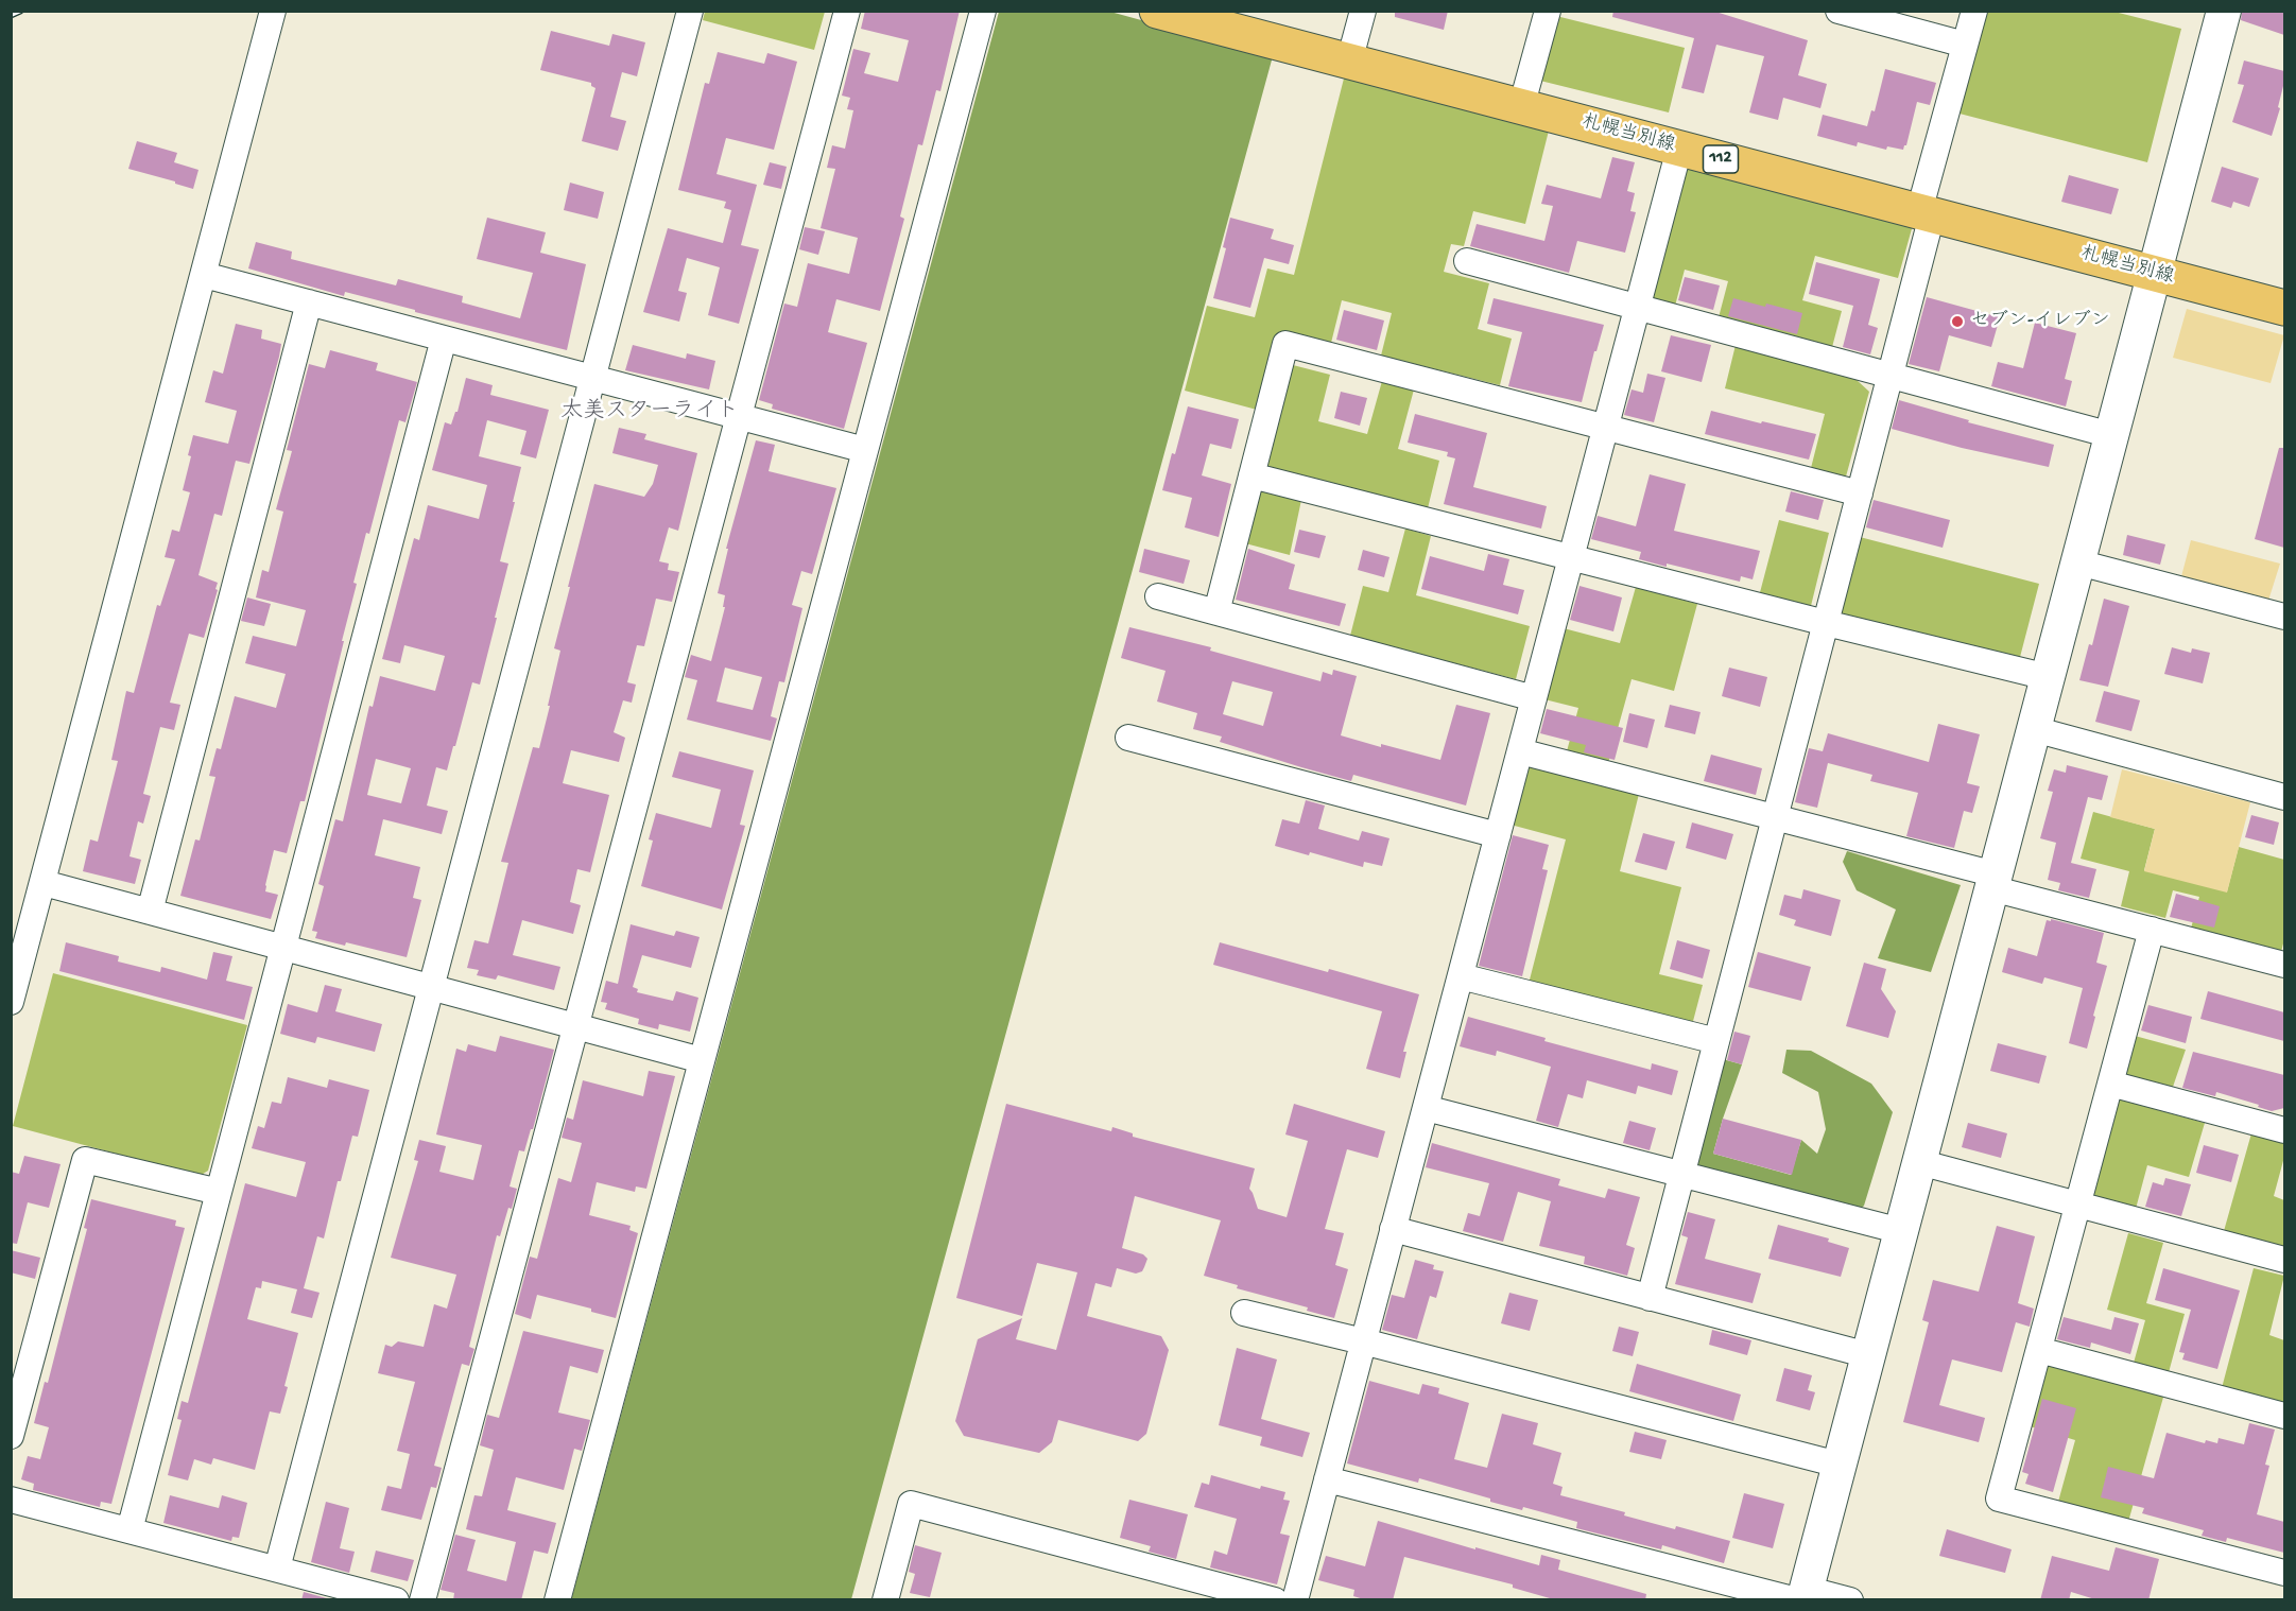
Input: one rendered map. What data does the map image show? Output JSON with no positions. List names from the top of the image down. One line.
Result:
{"streets":{"main road":["札幌当別線","112"]},"districts":["太美スターライト"],"places":["セブン-イレブン"]}
